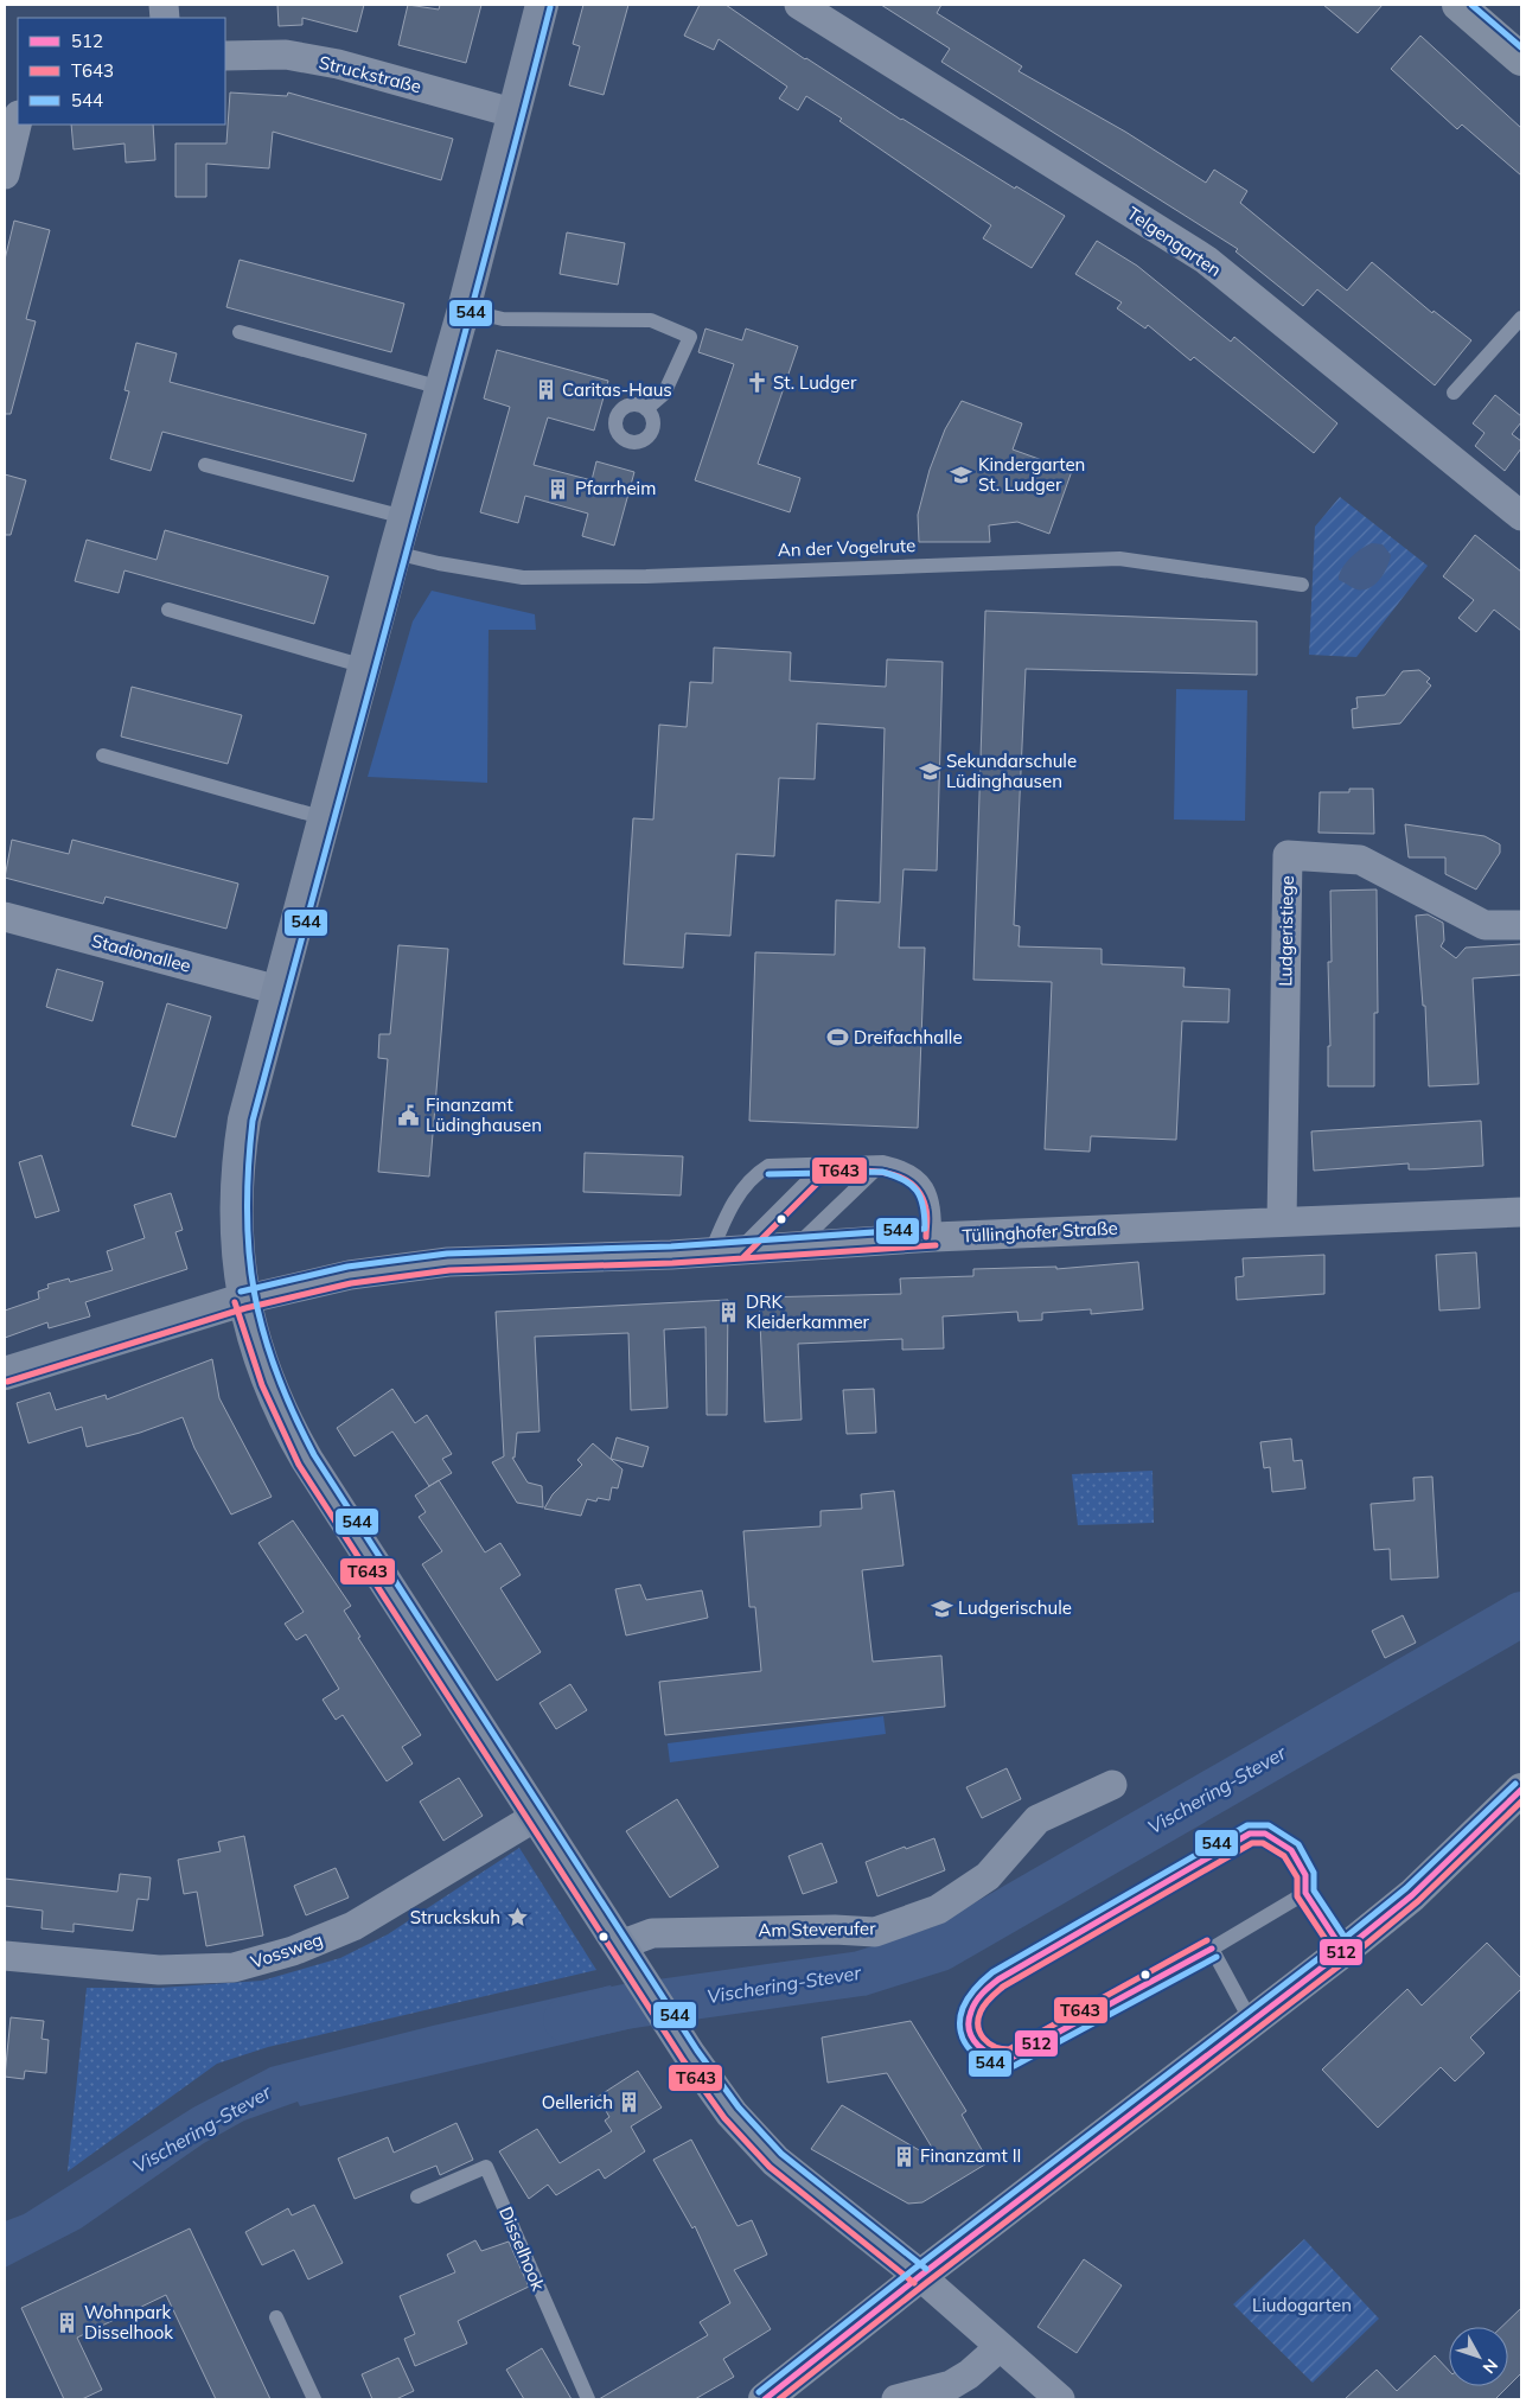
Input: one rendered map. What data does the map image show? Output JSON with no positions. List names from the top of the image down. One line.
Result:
{"streets":{"main road":["Tüllinghofer Straße"],"street":["Struckstraße","Telgengarten","Ludgeristiege","Stadionallee","Am Steverufer","Vossweg"],"lane":["An der Vogelrute","Disselhook"]},"crossings":[["Ludgeristiege","Tüllinghofer Straße"]],"water":["Vischering-Stever"],"parks":["Liudogarten"],"places":{"church":["St. Ludger"],"building":["Caritas-Haus","Pfarrheim","DRK Kleiderkammer","Oellerich","Finanzamt II","Wohnpark Disselhook"],"school or university":["Kindergarten St. Ludger","Sekundarschule Lüdinghausen","Ludgerischule"],"sports":["Dreifachhalle"],"public building":["Finanzamt Lüdinghausen"],"place":["Struckskuh"]},"lines":["transit line 544","transit line T643","transit line 512"],"legend":["512","T643","544"],"north":"bottom right"}
